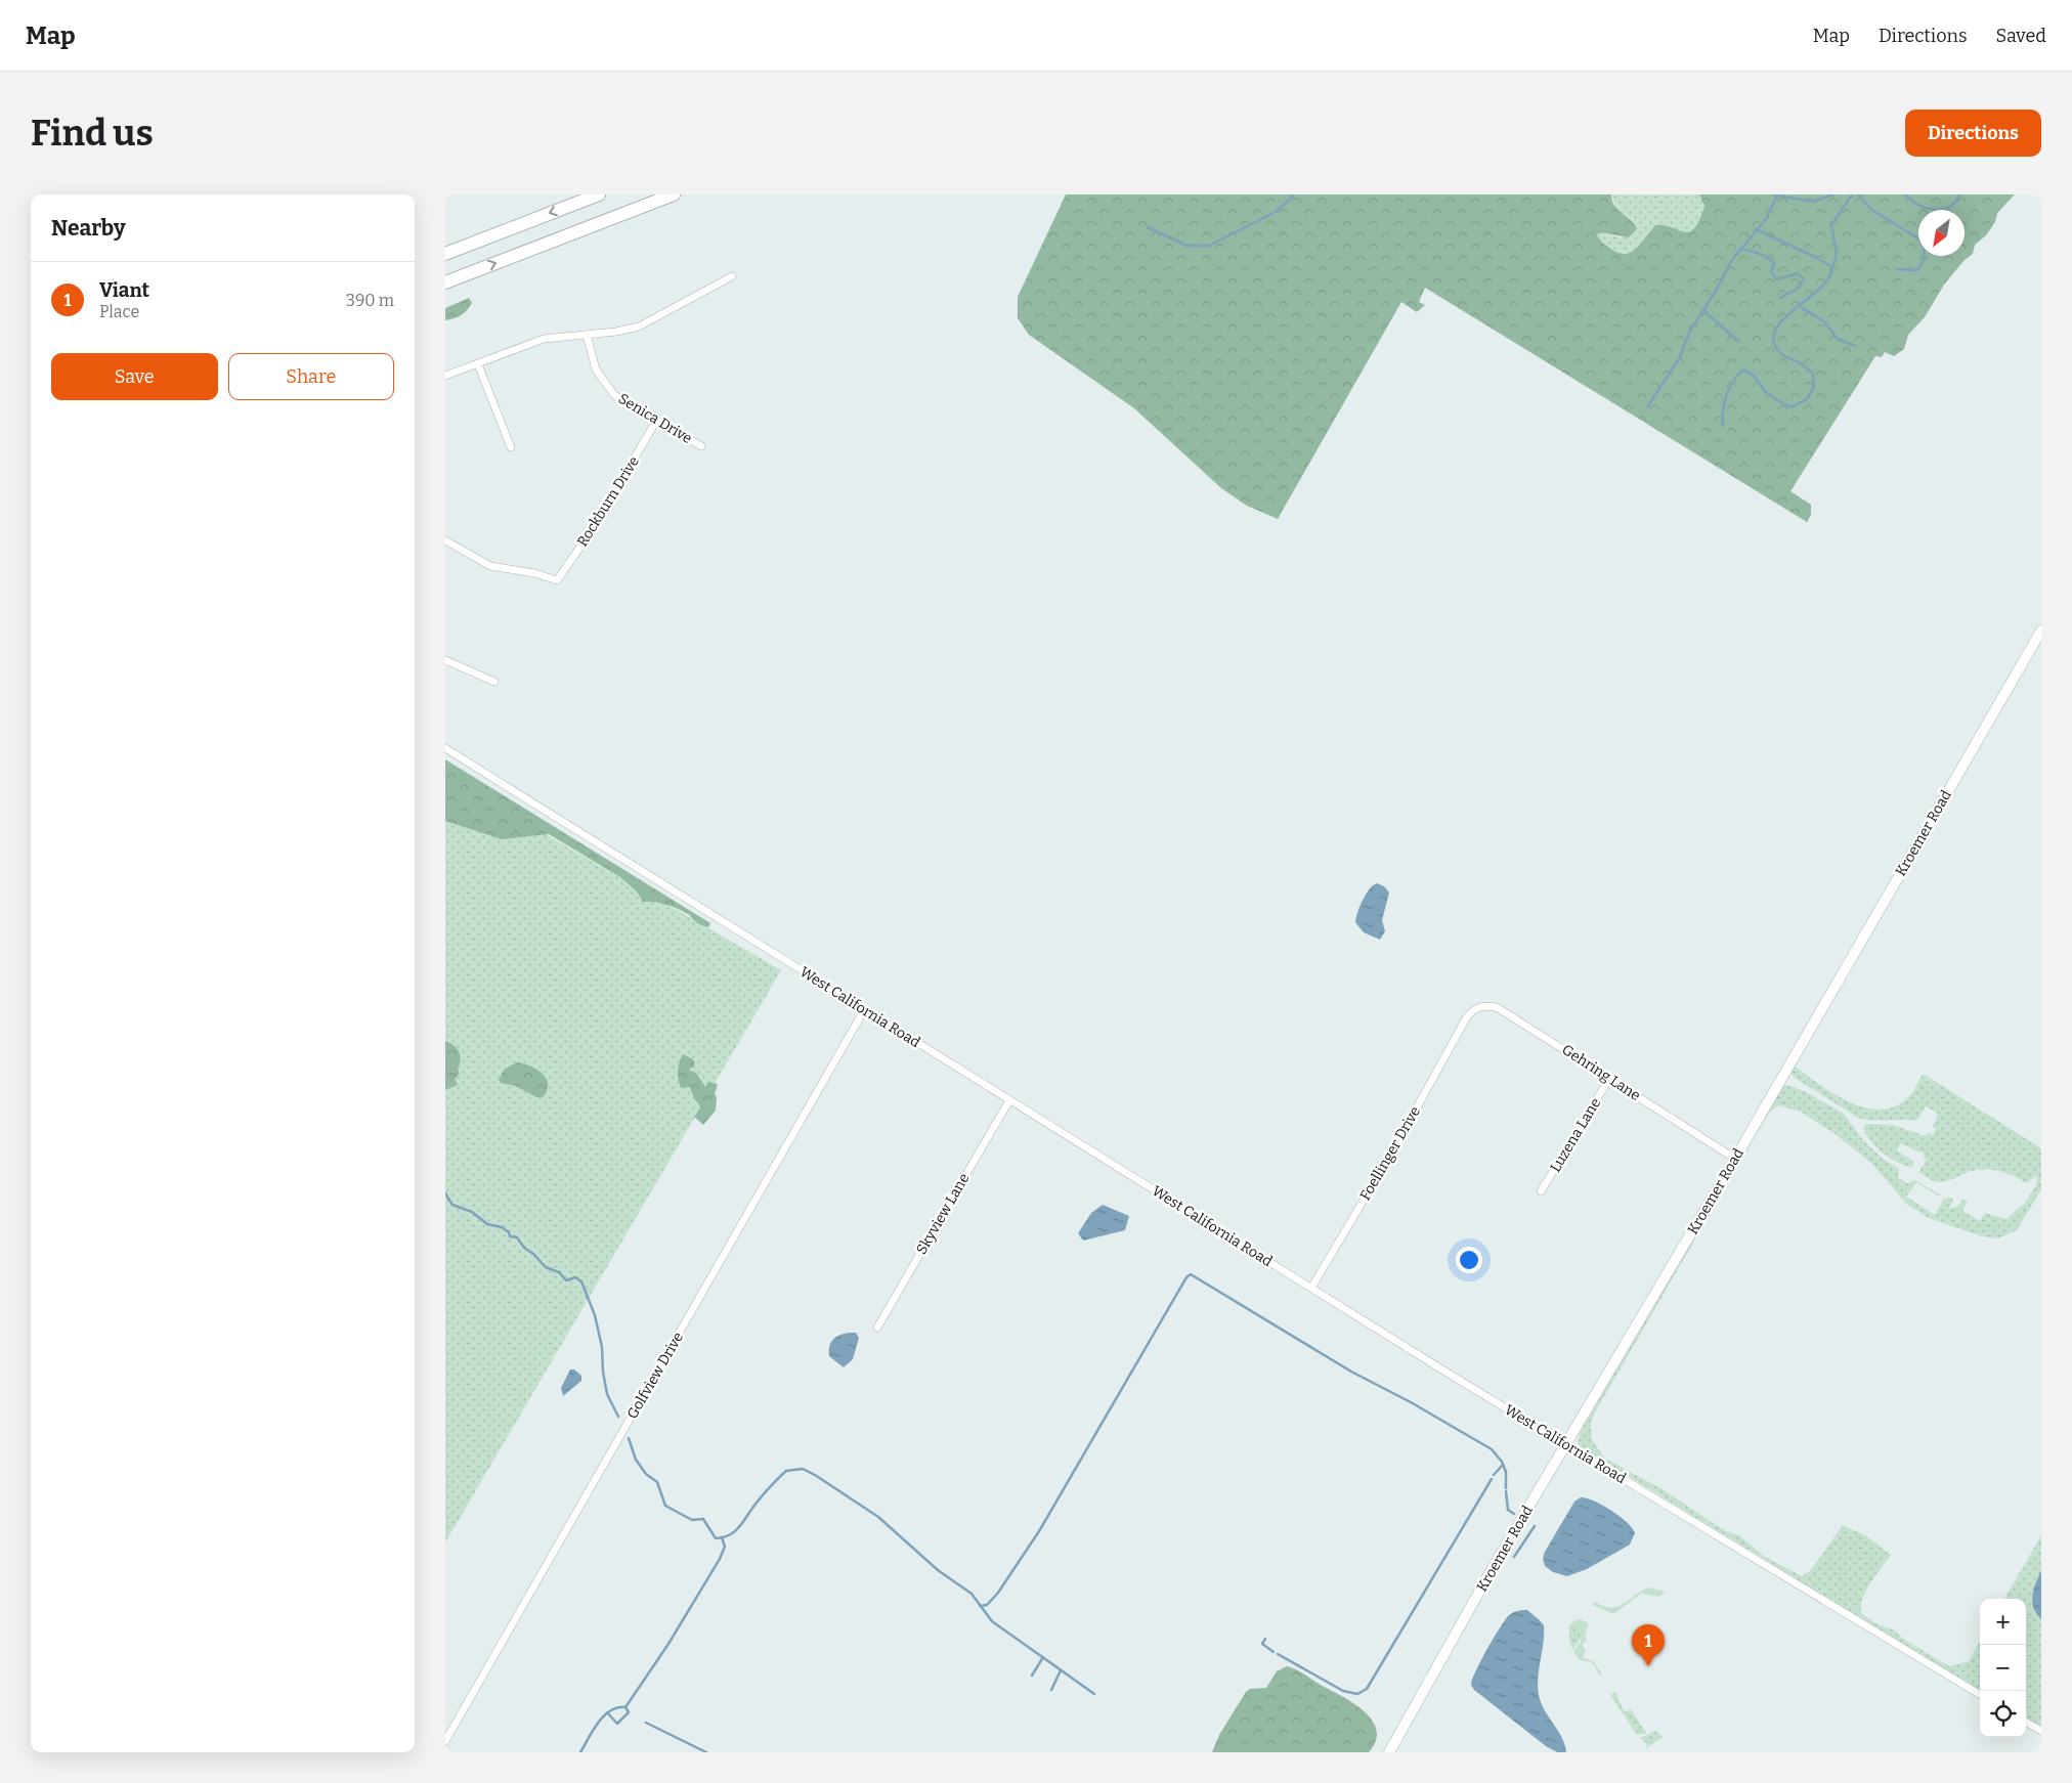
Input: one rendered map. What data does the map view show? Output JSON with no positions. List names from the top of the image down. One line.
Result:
{"streets":{"street":["Senica Drive","Rockburn Drive","Kroemer Road","West California Road","Gehring Lane","Luzena Lane","Foellinger Drive","Skyview Lane","Golfview Drive"]},"crossings":[["Senica Drive","Rockburn Drive"],["Kroemer Road","West California Road"],["Kroemer Road","Gehring Lane"],["West California Road","Foellinger Drive"],["West California Road","Skyview Lane"],["West California Road","Golfview Drive"],["Gehring Lane","Luzena Lane"],["Gehring Lane","Foellinger Drive"]],"north":"bottom left","page":{"header":"Map","nav":["Map","Directions","Saved"],"buttons":["Directions",["Save","Share"]],"title":"Find us","heading":"Nearby","list":[{"mark":"1","name":"Viant","note":"Place","value":"390 m"}],"map_buttons":["+","−"],"pins":"1"}}
